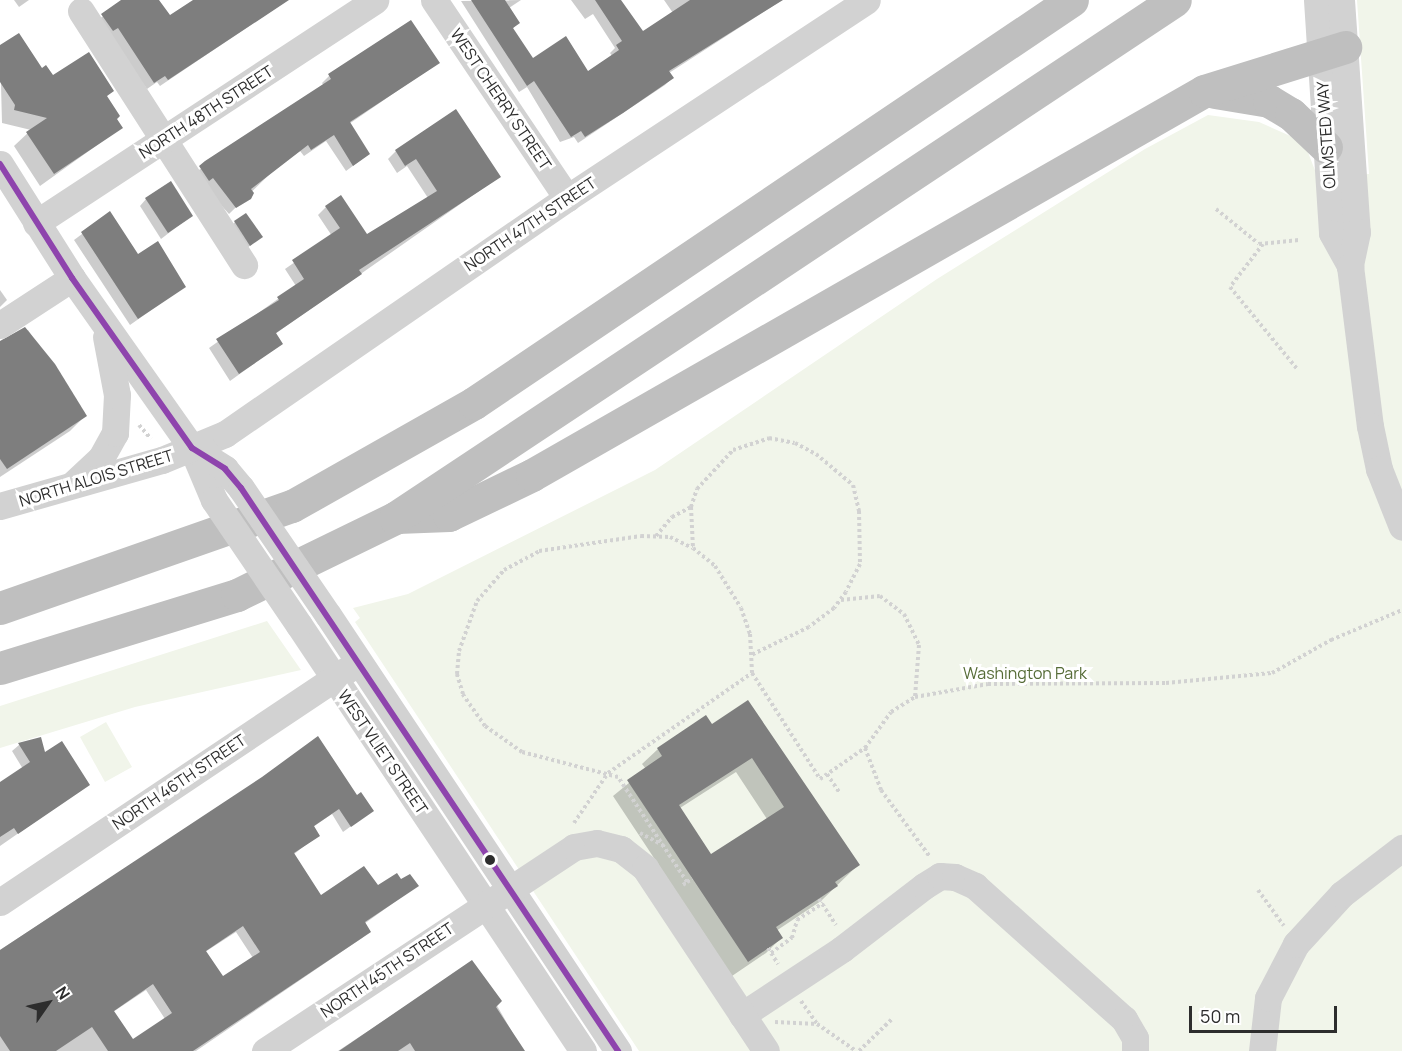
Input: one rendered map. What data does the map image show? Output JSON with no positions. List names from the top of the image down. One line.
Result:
{"streets":{"street":["WEST CHERRY STREET","NORTH 48TH STREET","OLMSTED WAY","NORTH 47TH STREET","NORTH ALOIS STREET","WEST VLIET STREET","NORTH 46TH STREET","NORTH 45TH STREET"]},"crossings":[["WEST CHERRY STREET","NORTH 47TH STREET"],["NORTH 48TH STREET","WEST VLIET STREET"],["NORTH 47TH STREET","NORTH ALOIS STREET"],["NORTH 47TH STREET","WEST VLIET STREET"],["NORTH ALOIS STREET","WEST VLIET STREET"],["WEST VLIET STREET","NORTH 46TH STREET"],["WEST VLIET STREET","NORTH 45TH STREET"]],"parks":["Washington Park"],"scale_bar":"50 m","north":"top right"}
